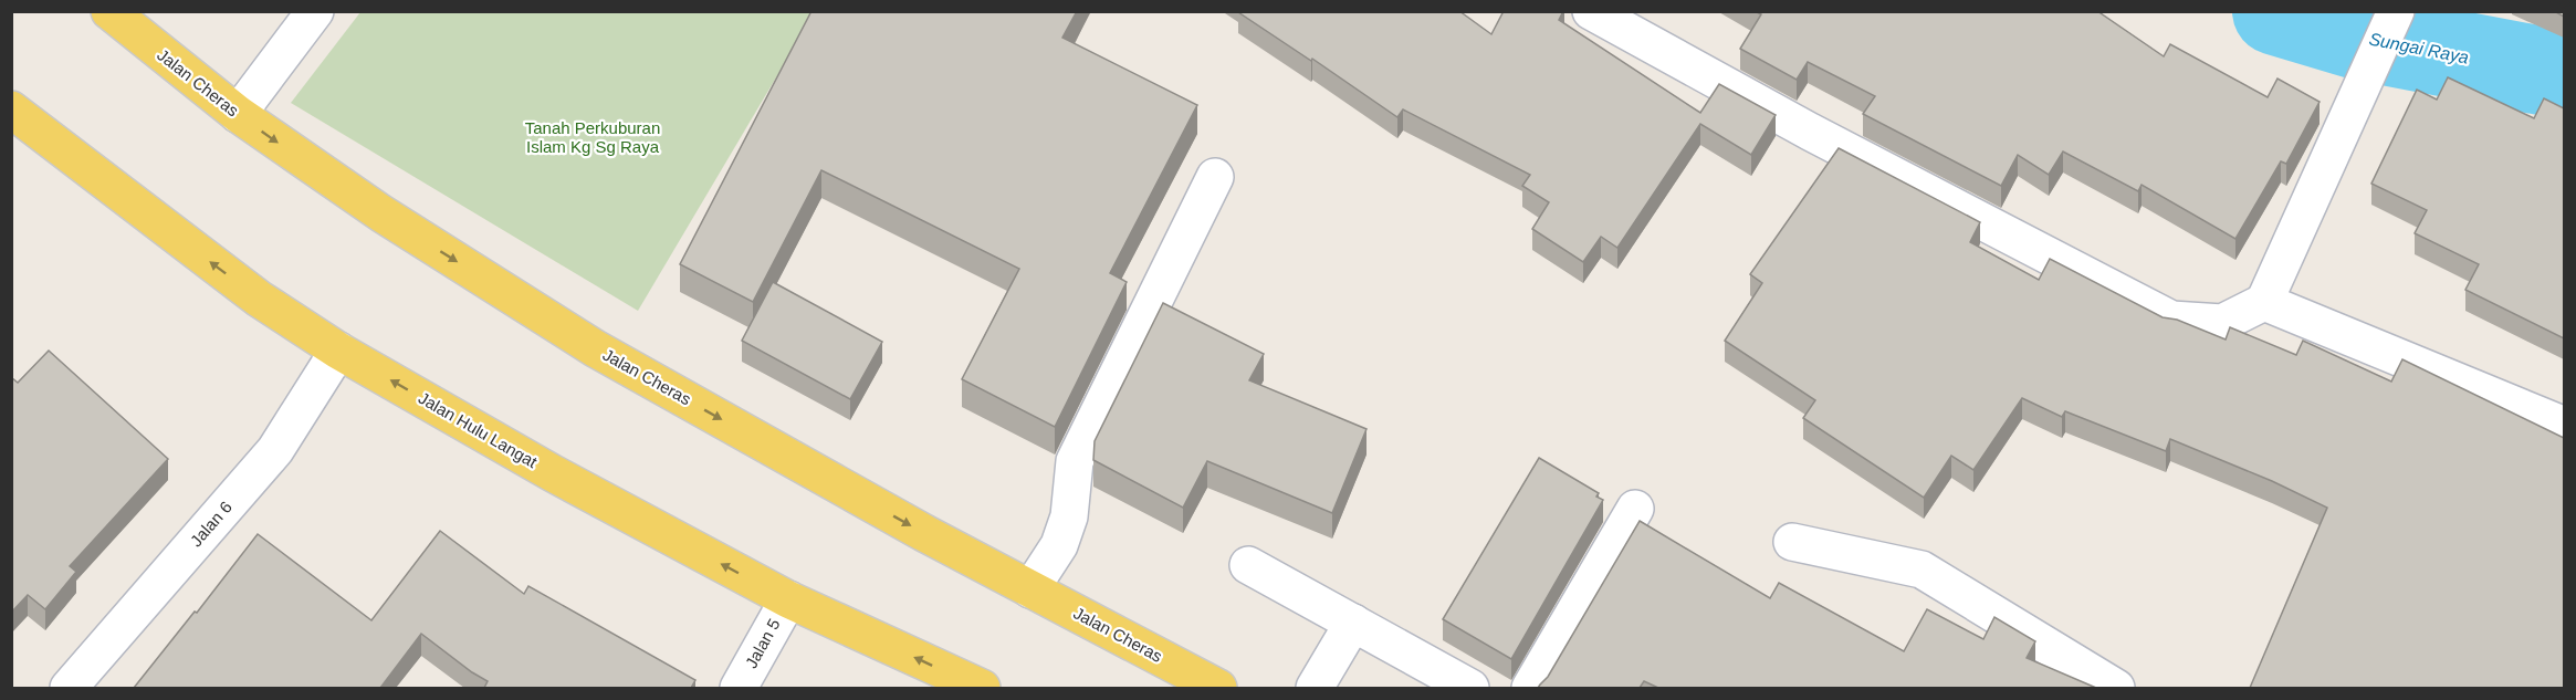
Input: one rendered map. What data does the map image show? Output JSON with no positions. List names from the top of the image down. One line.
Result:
{"streets":{"main road":["Jalan Cheras","Jalan Hulu Langat"],"street":["Jalan 6","Jalan 5"]},"crossings":[["Jalan Hulu Langat","Jalan 6"],["Jalan Hulu Langat","Jalan 5"]],"one_way":["Jalan Cheras","Jalan Hulu Langat"],"water":["Sungai Raya"],"parks":["Tanah Perkuburan Islam Kg Sg Raya"]}
